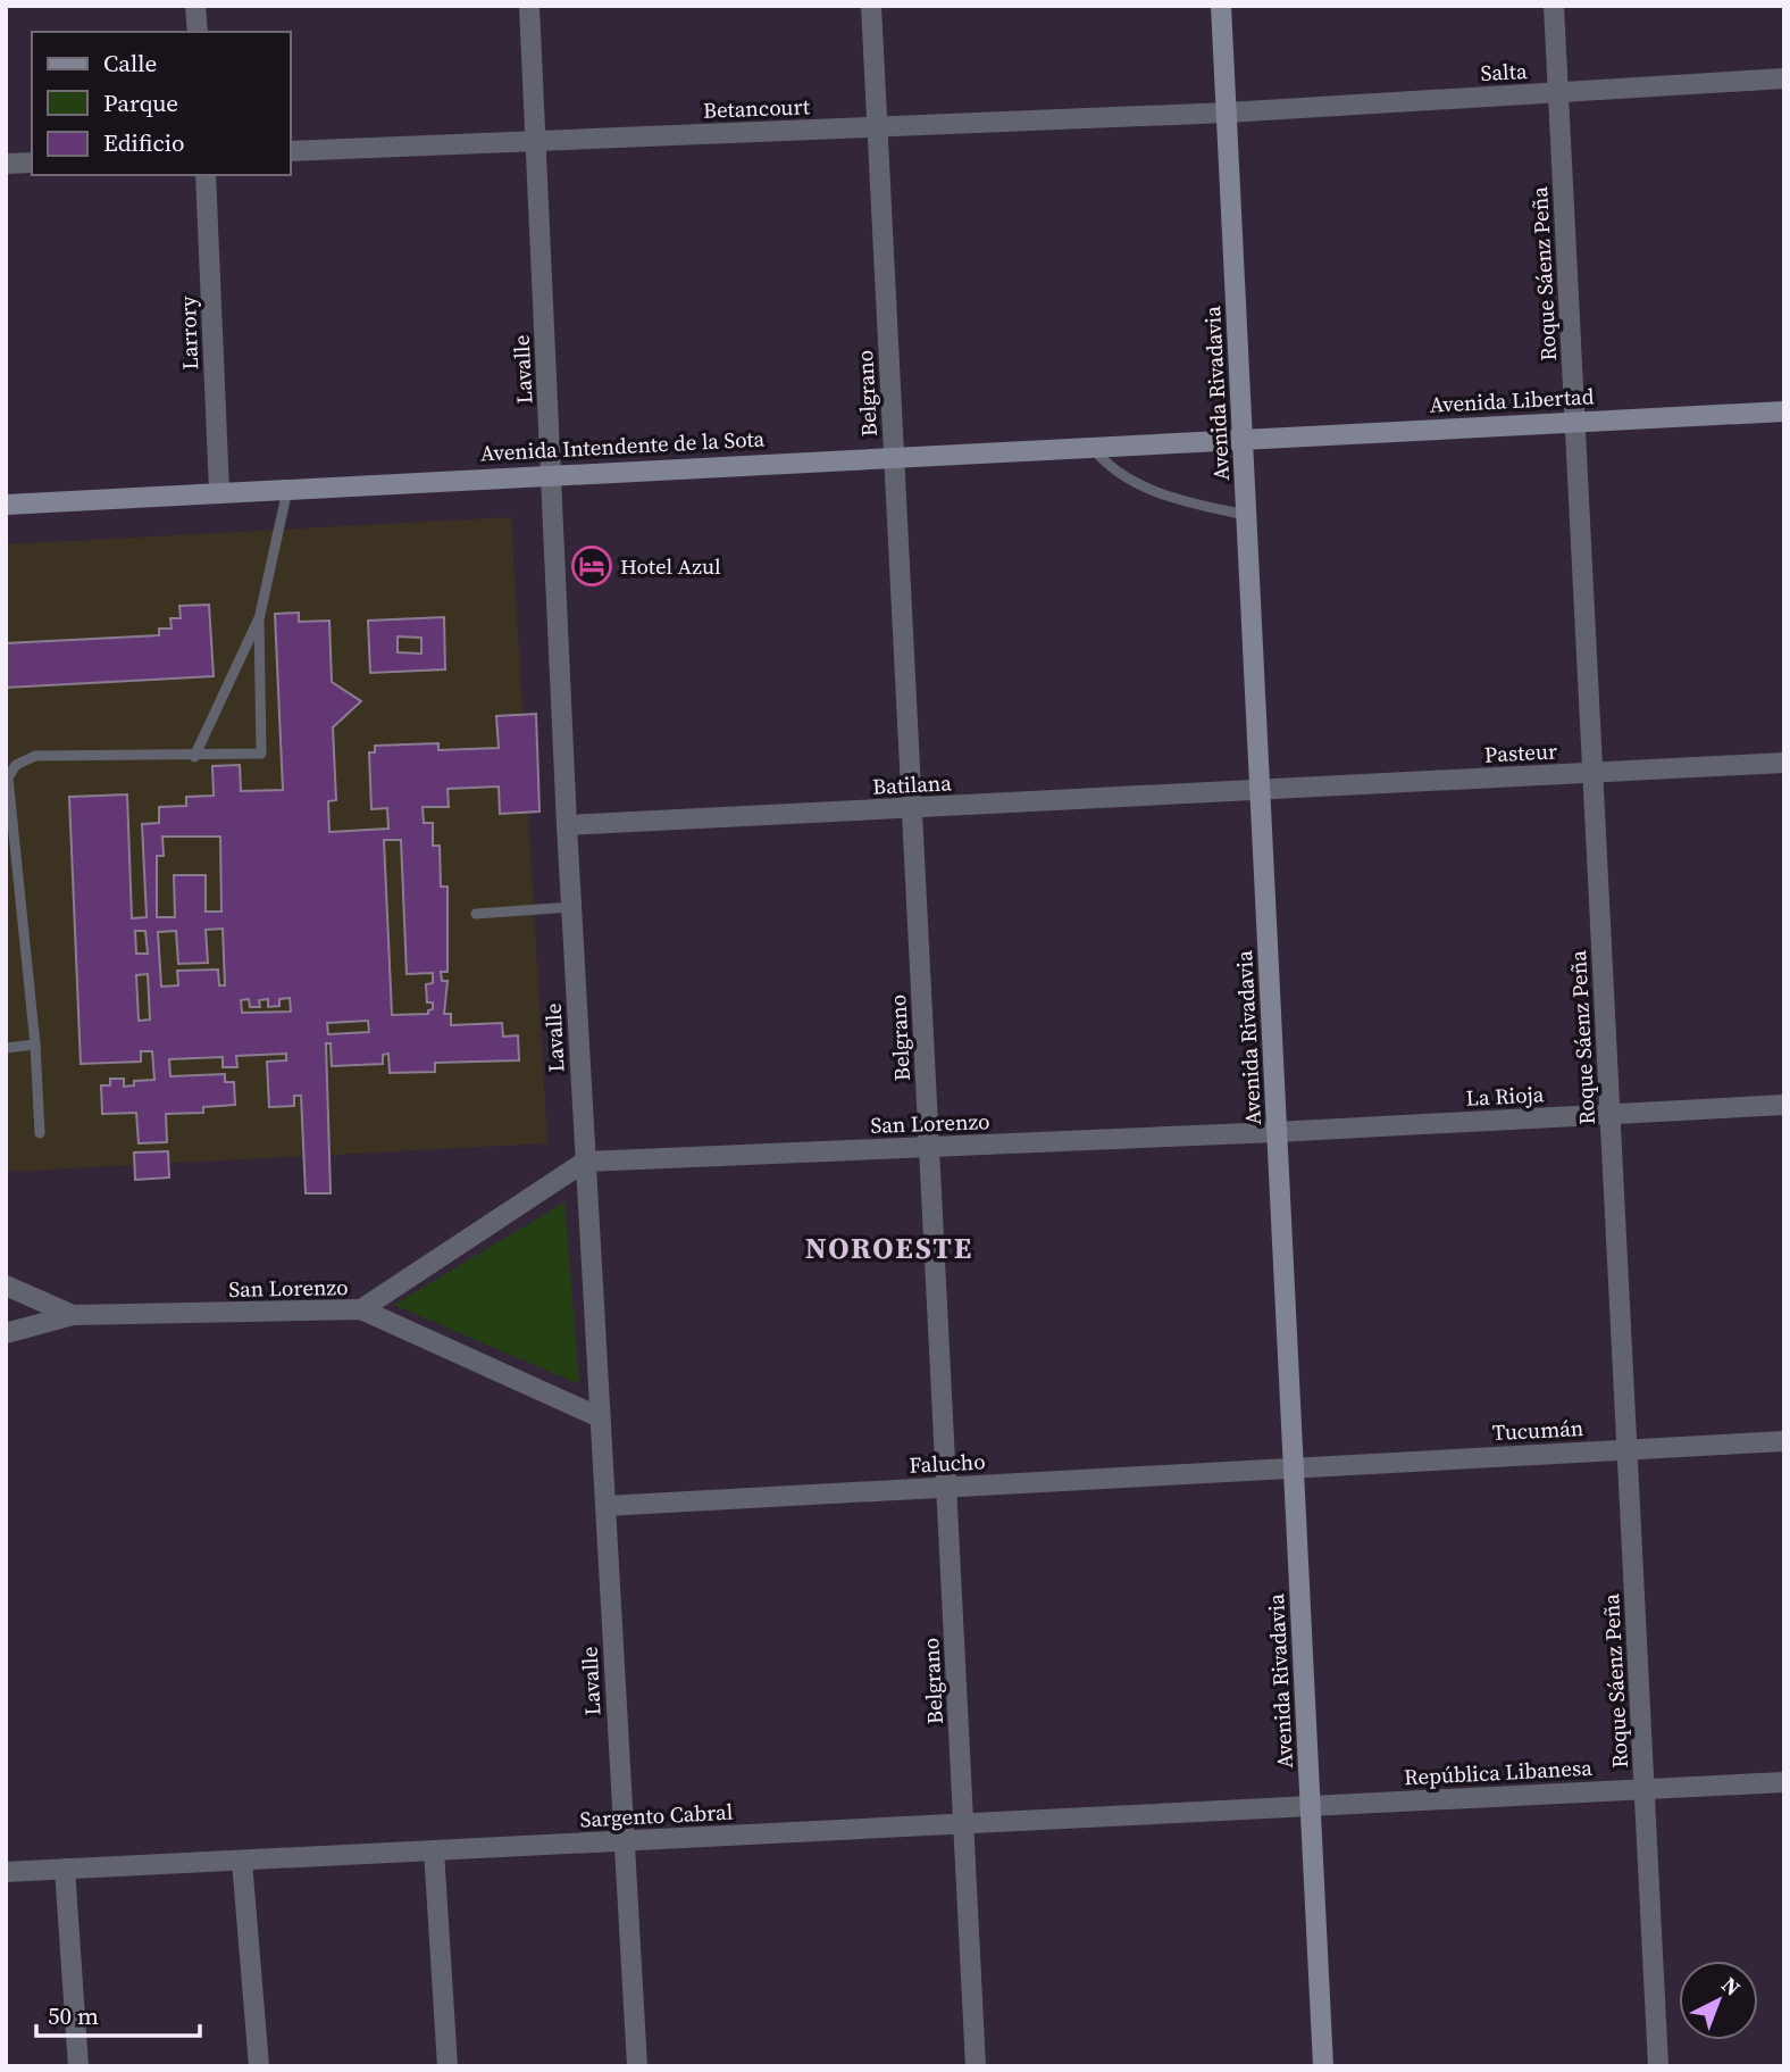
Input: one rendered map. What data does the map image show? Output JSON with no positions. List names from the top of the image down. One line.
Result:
{"streets":{"main road":["Avenida Rivadavia","Avenida Libertad","Avenida Intendente de la Sota"],"street":["Salta","Betancourt","Roque Sáenz Peña","Larrory","Lavalle","Belgrano","Pasteur","Batilana","La Rioja","San Lorenzo","Tucumán","Falucho","República Libanesa","Sargento Cabral"]},"crossings":[["Salta","Betancourt"],["Salta","Roque Sáenz Peña"],["Salta","Avenida Rivadavia"],["Betancourt","Lavalle"],["Betancourt","Belgrano"],["Betancourt","Avenida Rivadavia"],["Roque Sáenz Peña","Avenida Libertad"],["Roque Sáenz Peña","Pasteur"],["Roque Sáenz Peña","La Rioja"],["Roque Sáenz Peña","Tucumán"],["Roque Sáenz Peña","República Libanesa"],["Larrory","Avenida Intendente de la Sota"],["Lavalle","Avenida Intendente de la Sota"],["Lavalle","Batilana"],["Lavalle","San Lorenzo"],["Lavalle","Falucho"],["Lavalle","Sargento Cabral"],["Belgrano","Avenida Intendente de la Sota"],["Belgrano","Batilana"],["Belgrano","San Lorenzo"],["Belgrano","Falucho"],["Belgrano","Sargento Cabral"],["Avenida Rivadavia","Avenida Libertad"],["Avenida Rivadavia","Avenida Intendente de la Sota"],["Avenida Rivadavia","Pasteur"],["Avenida Rivadavia","Batilana"],["Avenida Rivadavia","La Rioja"],["Avenida Rivadavia","San Lorenzo"],["Avenida Rivadavia","Tucumán"],["Avenida Rivadavia","Falucho"],["Avenida Rivadavia","República Libanesa"],["Avenida Rivadavia","Sargento Cabral"],["Avenida Libertad","Avenida Intendente de la Sota"],["Pasteur","Batilana"],["La Rioja","San Lorenzo"],["Tucumán","Falucho"],["República Libanesa","Sargento Cabral"]],"districts":["NOROESTE"],"places":{"hotel":["Hotel Azul"]},"legend":["Calle","Parque","Edificio"],"scale_bar":"50 m","north":"top right"}
